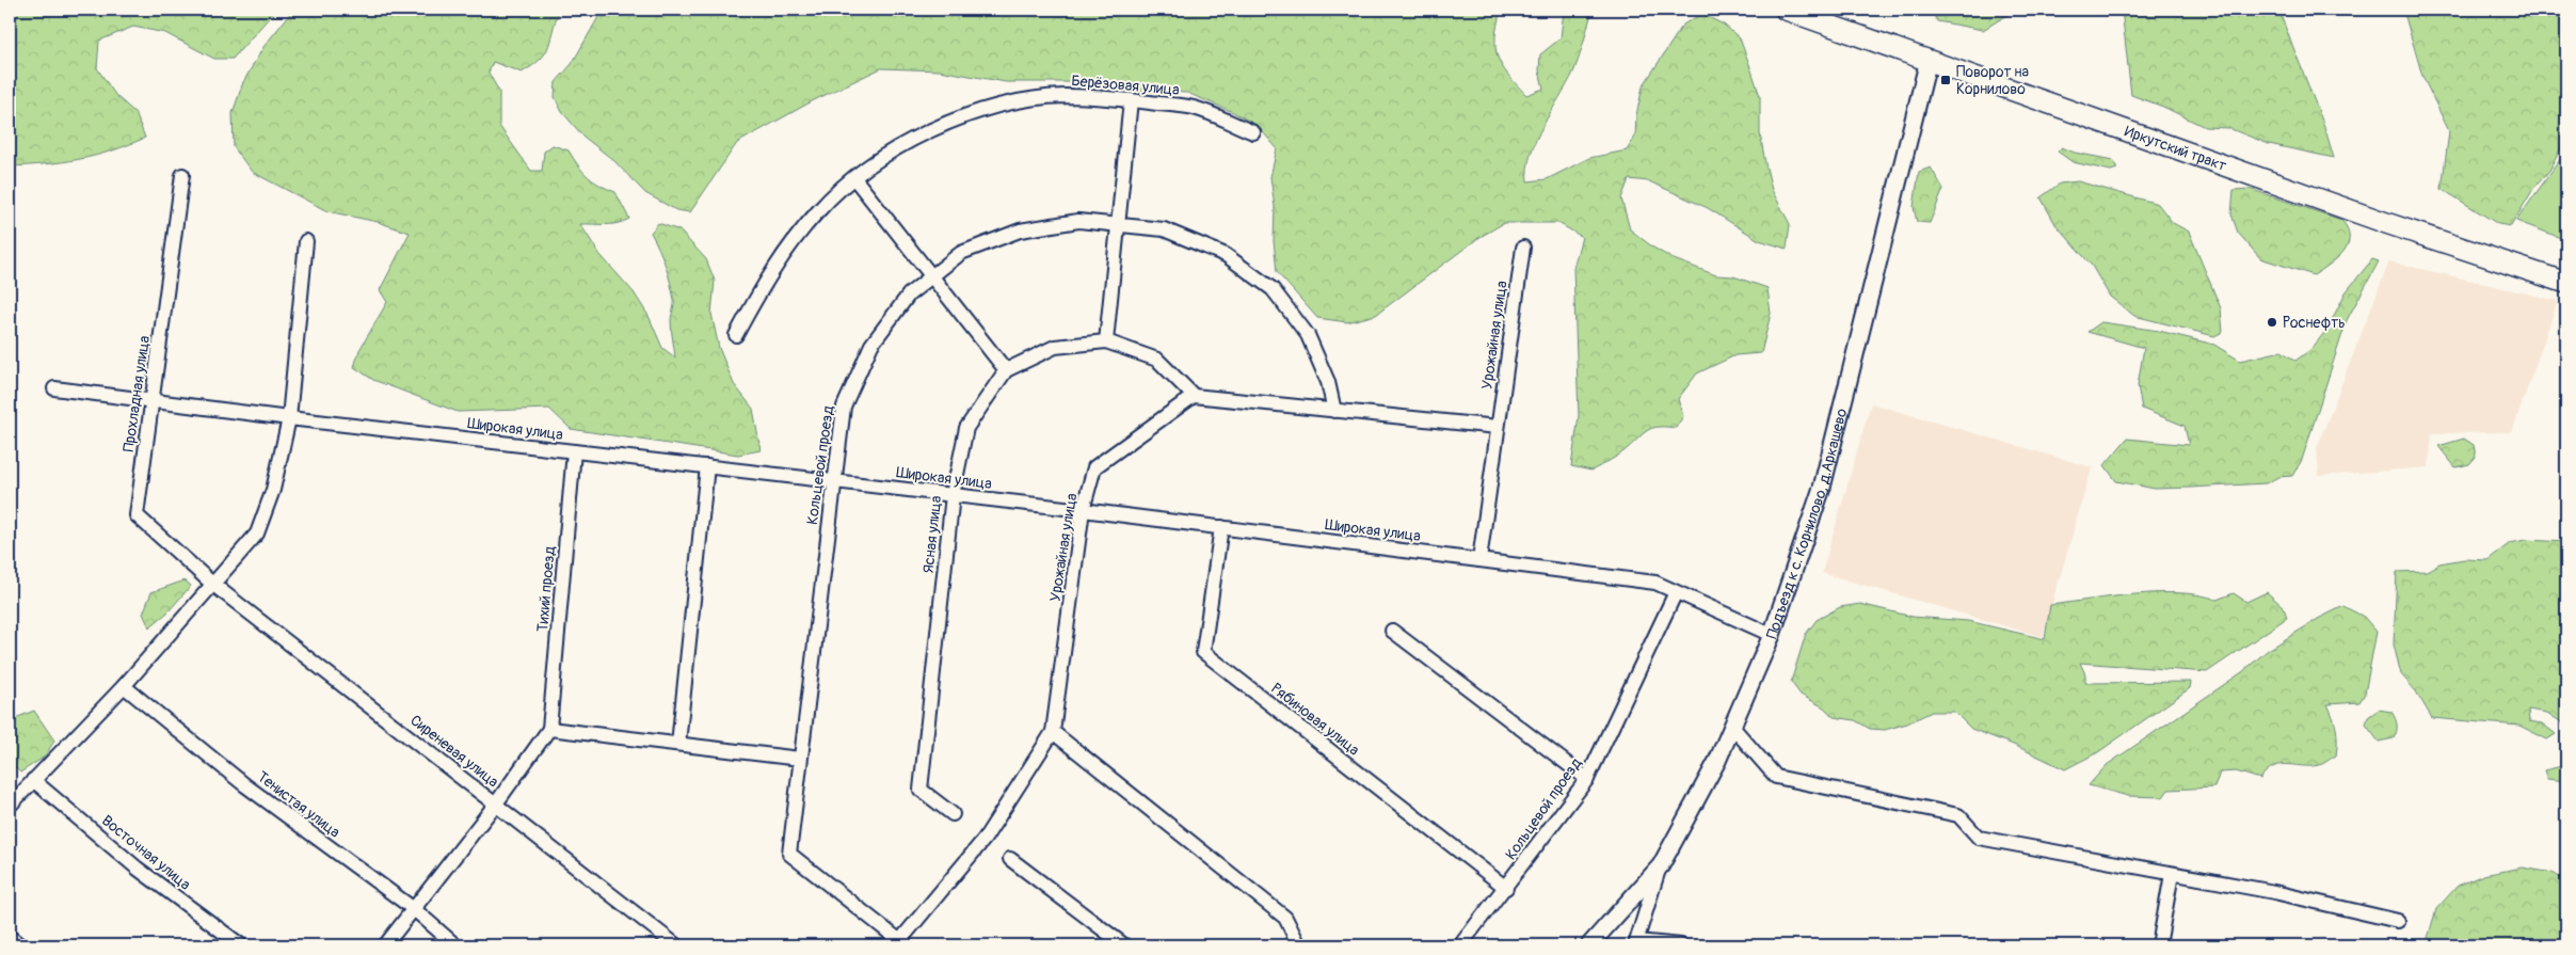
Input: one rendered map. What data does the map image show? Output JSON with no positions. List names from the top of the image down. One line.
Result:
{"streets":{"main road":["Иркутский тракт"],"street":["Берёзовая улица","Урожайная улица","Прохладная улица","Широкая улица","Кольцевой проезд","Подъезд к с. Корнилово, д.Аркашево","Ясная улица","Тихий проезд","Рябиновая улица","Сиреневая улица","Тенистая улица","Восточная улица"]},"crossings":[["Иркутский тракт","Подъезд к с. Корнилово, д.Аркашево"],["Урожайная улица","Широкая улица"],["Прохладная улица","Широкая улица"],["Прохладная улица","Сиреневая улица"],["Широкая улица","Кольцевой проезд"],["Широкая улица","Подъезд к с. Корнилово, д.Аркашево"],["Широкая улица","Ясная улица"],["Широкая улица","Тихий проезд"],["Широкая улица","Рябиновая улица"],["Кольцевой проезд","Рябиновая улица"]],"places":{"transit":["Поворот на Корнилово"],"other":["Роснефть"]}}
